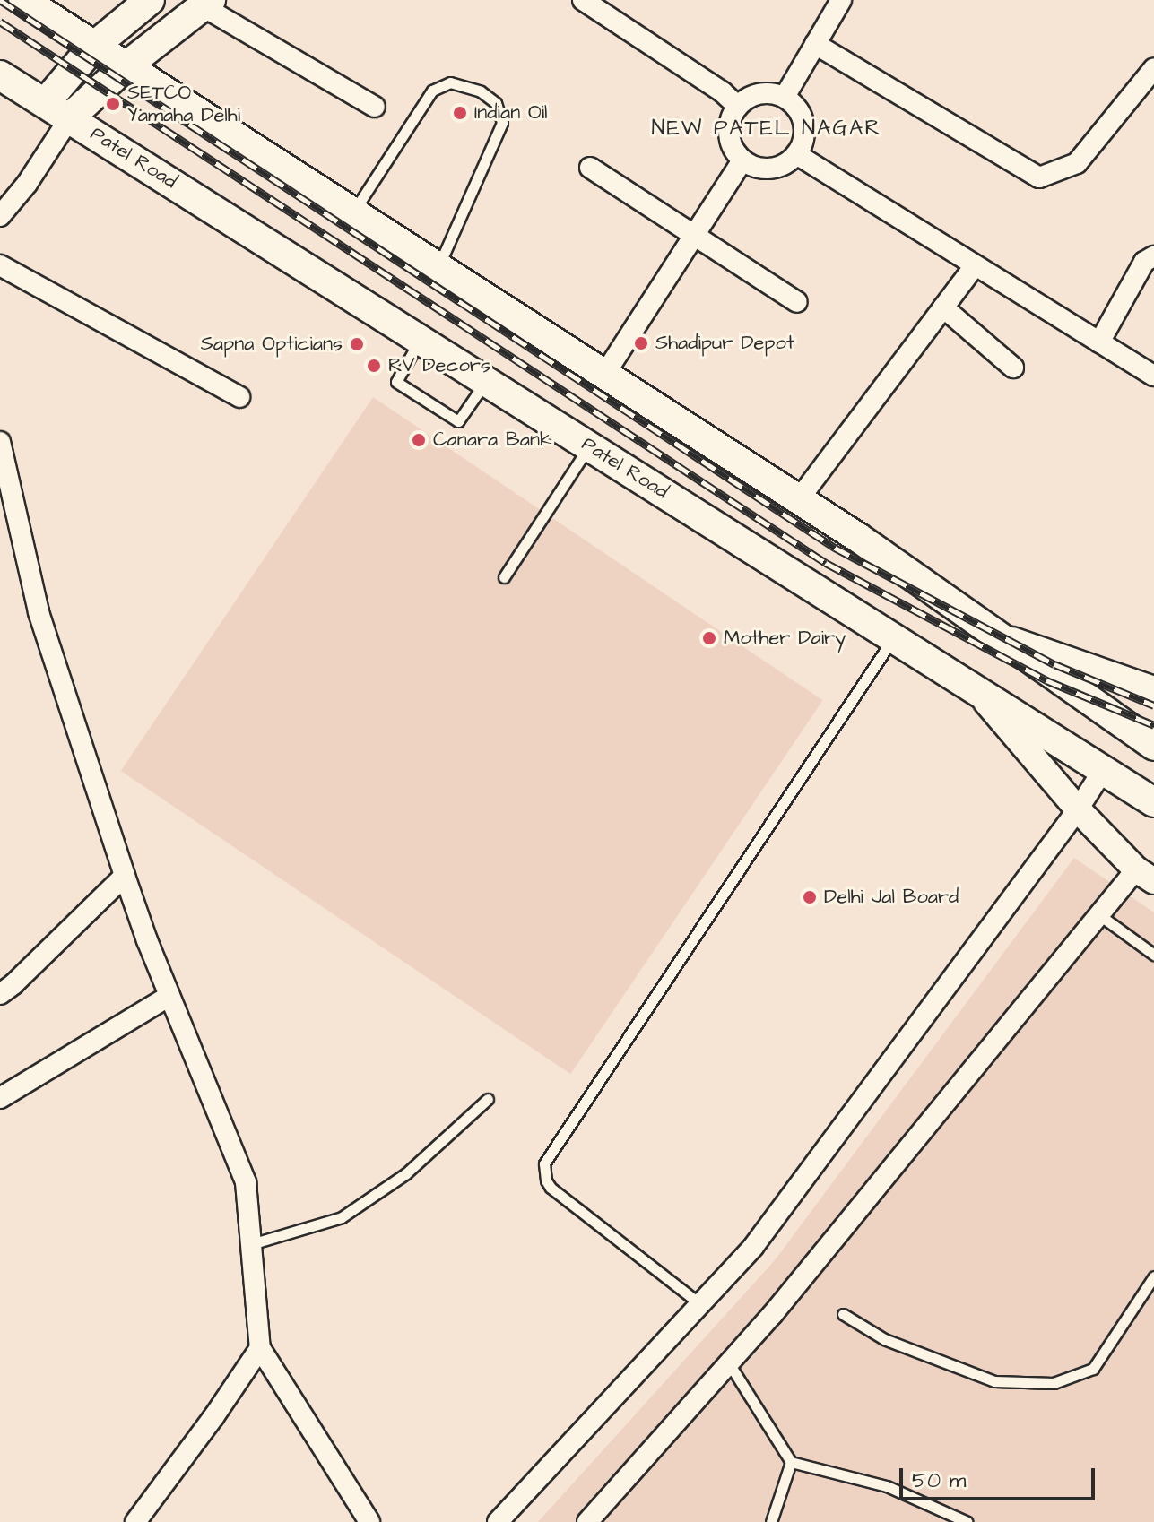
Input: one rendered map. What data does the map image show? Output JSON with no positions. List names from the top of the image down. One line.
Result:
{"streets":{"main road":["Patel Road"]},"districts":["NEW PATEL NAGAR"],"places":["SETCO Yamaha Delhi","Indian Oil","Shadipur Depot","Sapna Opticians","RV Decors","Canara Bank","Mother Dairy","Delhi Jal Board"],"scale_bar":"50 m"}
